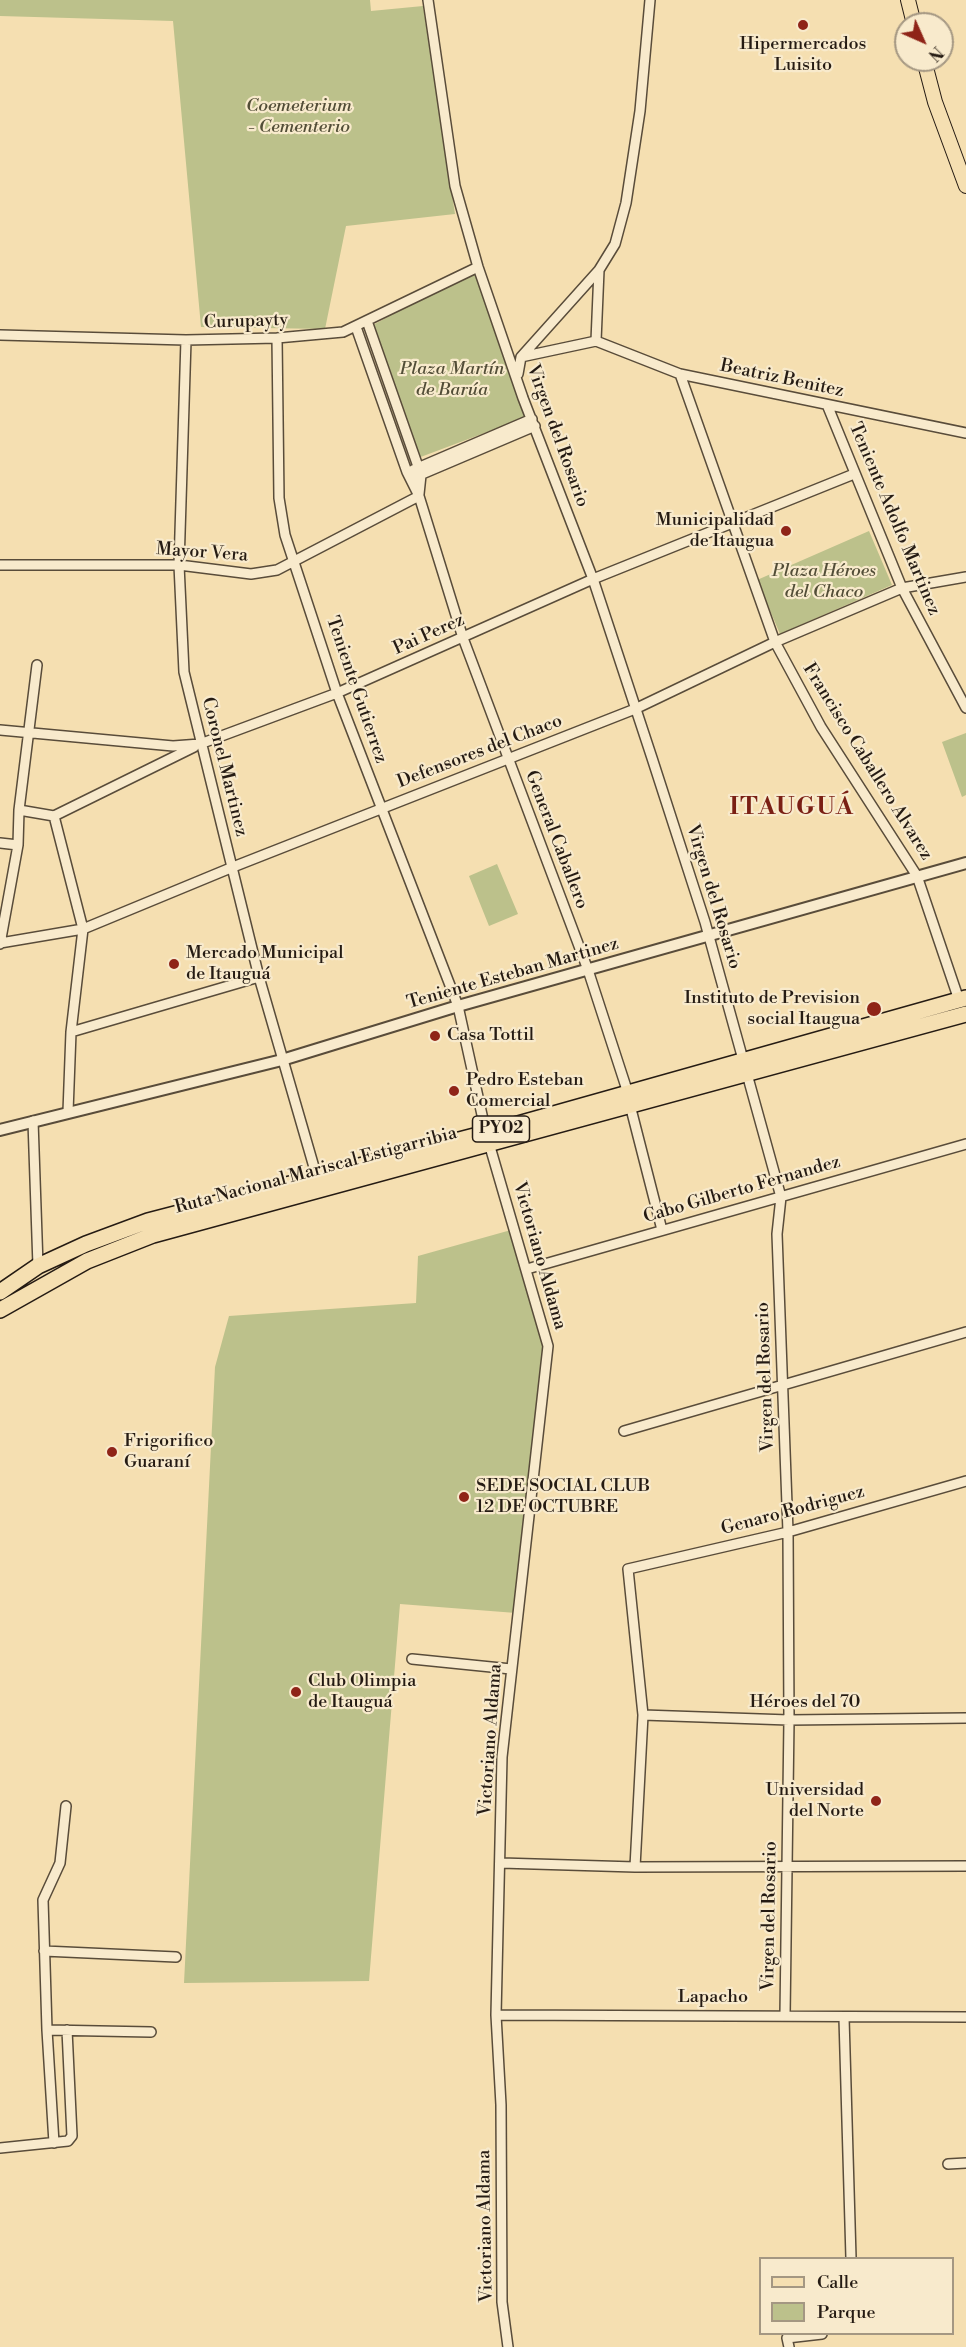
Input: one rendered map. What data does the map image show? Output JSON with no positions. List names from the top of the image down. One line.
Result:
{"streets":{"highway":["PY02","Ruta Nacional Mariscal Estigarribia"],"street":["Curupayty","Beatriz Benitez","Virgen del Rosario","Teniente Adolfo Martinez","Mayor Vera","Pai Perez","Teniente Gutierrez","Defensores del Chaco","Francisco Caballero Alvarez","Coronel Martinez","General Caballero","Teniente Esteban Martinez","Cabo Gilberto Fernandez","Victoriano Aldama","Genaro Rodriguez","Héroes del 70","Lapacho"]},"crossings":[["Curupayty","Virgen del Rosario"],["Curupayty","Teniente Gutierrez"],["Curupayty","Coronel Martinez"],["Curupayty","General Caballero"],["Beatriz Benitez","Teniente Adolfo Martinez"],["Beatriz Benitez","Francisco Caballero Alvarez"],["Virgen del Rosario","Pai Perez"],["Virgen del Rosario","Defensores del Chaco"],["Virgen del Rosario","Teniente Esteban Martinez"],["Virgen del Rosario","Ruta Nacional Mariscal Estigarribia"],["Virgen del Rosario","Cabo Gilberto Fernandez"],["Virgen del Rosario","Genaro Rodriguez"],["Virgen del Rosario","Héroes del 70"],["Virgen del Rosario","Lapacho"],["Teniente Adolfo Martinez","Pai Perez"],["Teniente Adolfo Martinez","Defensores del Chaco"],["Mayor Vera","Teniente Gutierrez"],["Mayor Vera","Coronel Martinez"],["Mayor Vera","General Caballero"],["Pai Perez","Teniente Gutierrez"],["Pai Perez","Francisco Caballero Alvarez"],["Pai Perez","Coronel Martinez"],["Pai Perez","General Caballero"],["Teniente Gutierrez","Defensores del Chaco"],["Teniente Gutierrez","Teniente Esteban Martinez"],["Teniente Gutierrez","Ruta Nacional Mariscal Estigarribia"],["Teniente Gutierrez","Victoriano Aldama"],["Defensores del Chaco","Francisco Caballero Alvarez"],["Defensores del Chaco","Coronel Martinez"],["Defensores del Chaco","General Caballero"],["Francisco Caballero Alvarez","Teniente Esteban Martinez"],["Francisco Caballero Alvarez","Ruta Nacional Mariscal Estigarribia"],["Coronel Martinez","Teniente Esteban Martinez"],["Coronel Martinez","Ruta Nacional Mariscal Estigarribia"],["General Caballero","Teniente Esteban Martinez"],["General Caballero","Ruta Nacional Mariscal Estigarribia"],["General Caballero","Cabo Gilberto Fernandez"],["Ruta Nacional Mariscal Estigarribia","Victoriano Aldama"],["Cabo Gilberto Fernandez","Victoriano Aldama"],["Victoriano Aldama","Lapacho"],["Genaro Rodriguez","Héroes del 70"]],"districts":["ITAUGUÁ"],"parks":["Coemeterium - Cementerio","Plaza Martín de Barúa","Plaza Héroes del Chaco"],"places":["Hipermercados Luisito","Municipalidad de Itaugua","Mercado Municipal de Itauguá","Instituto de Prevision social Itaugua","Casa Tottil","Pedro Esteban Comercial","Frigorifico Guaraní","SEDE SOCIAL CLUB 12 DE OCTUBRE","Club Olimpia de Itauguá","Universidad del Norte"],"legend":["Calle","Parque"],"north":"bottom right"}
